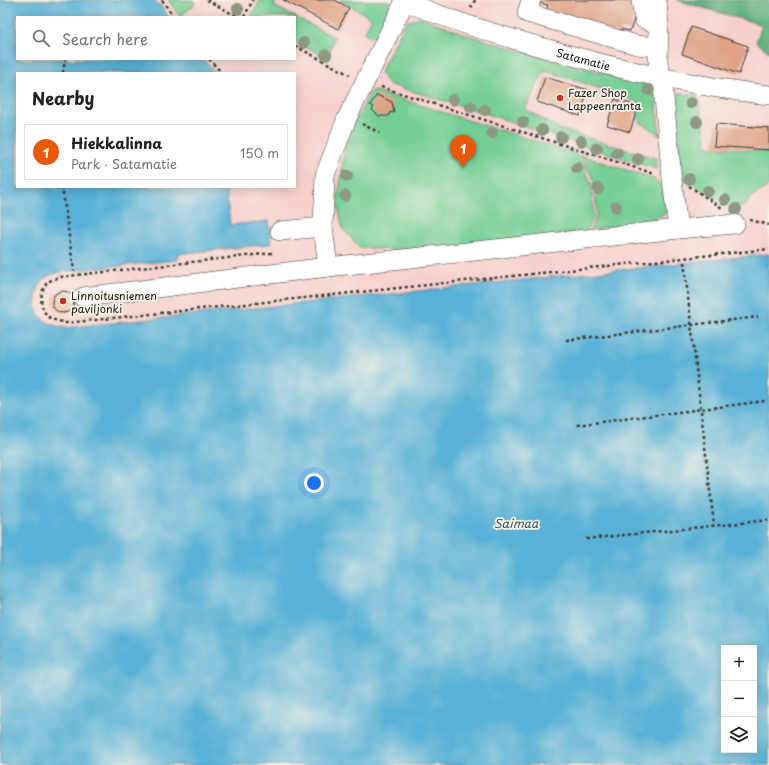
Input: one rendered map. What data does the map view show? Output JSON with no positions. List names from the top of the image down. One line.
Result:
{"streets":{"street":["Satamatie"]},"water":["Saimaa"],"places":["Fazer Shop Lappeenranta","Linnoitusniemen paviljonki"],"page":{"search":"Search here","heading":"Nearby","list":[{"mark":"1","name":"Hiekkalinna","note":"Park · Satamatie","value":"150 m"}],"pins":"1","map_buttons":["+","−"]}}
